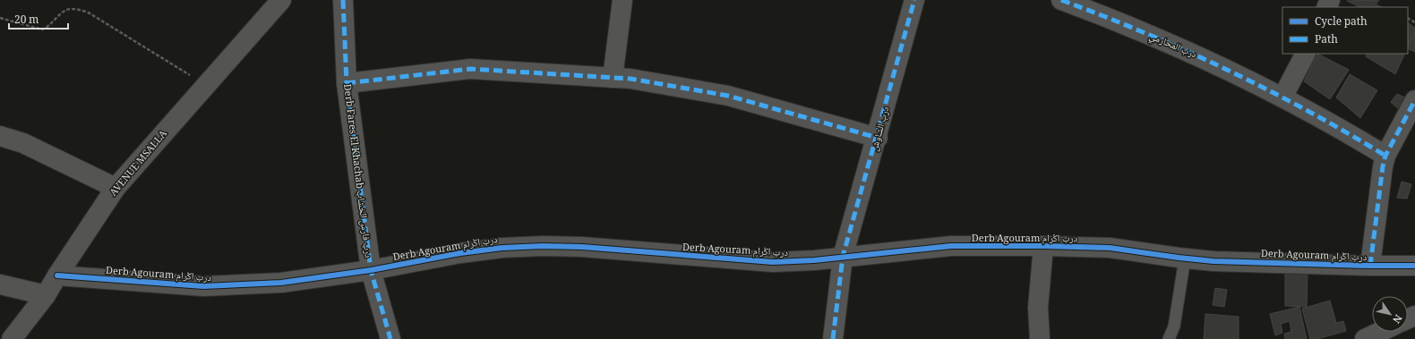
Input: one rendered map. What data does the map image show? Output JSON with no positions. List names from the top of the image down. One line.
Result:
{"streets":{"street":["درب المحارمي","درب الشاوش","AVENUE MSALLA","Derb Fares El Khachab درب فارس الخشاب","Derb Agouram درب اڭرام"]},"crossings":[["درب الشاوش","Derb Agouram درب اڭرام"],["AVENUE MSALLA","Derb Agouram درب اڭرام"],["Derb Fares El Khachab درب فارس الخشاب","Derb Agouram درب اڭرام"]],"legend":["Cycle path","Path"],"scale_bar":"20 m","north":"bottom right"}
